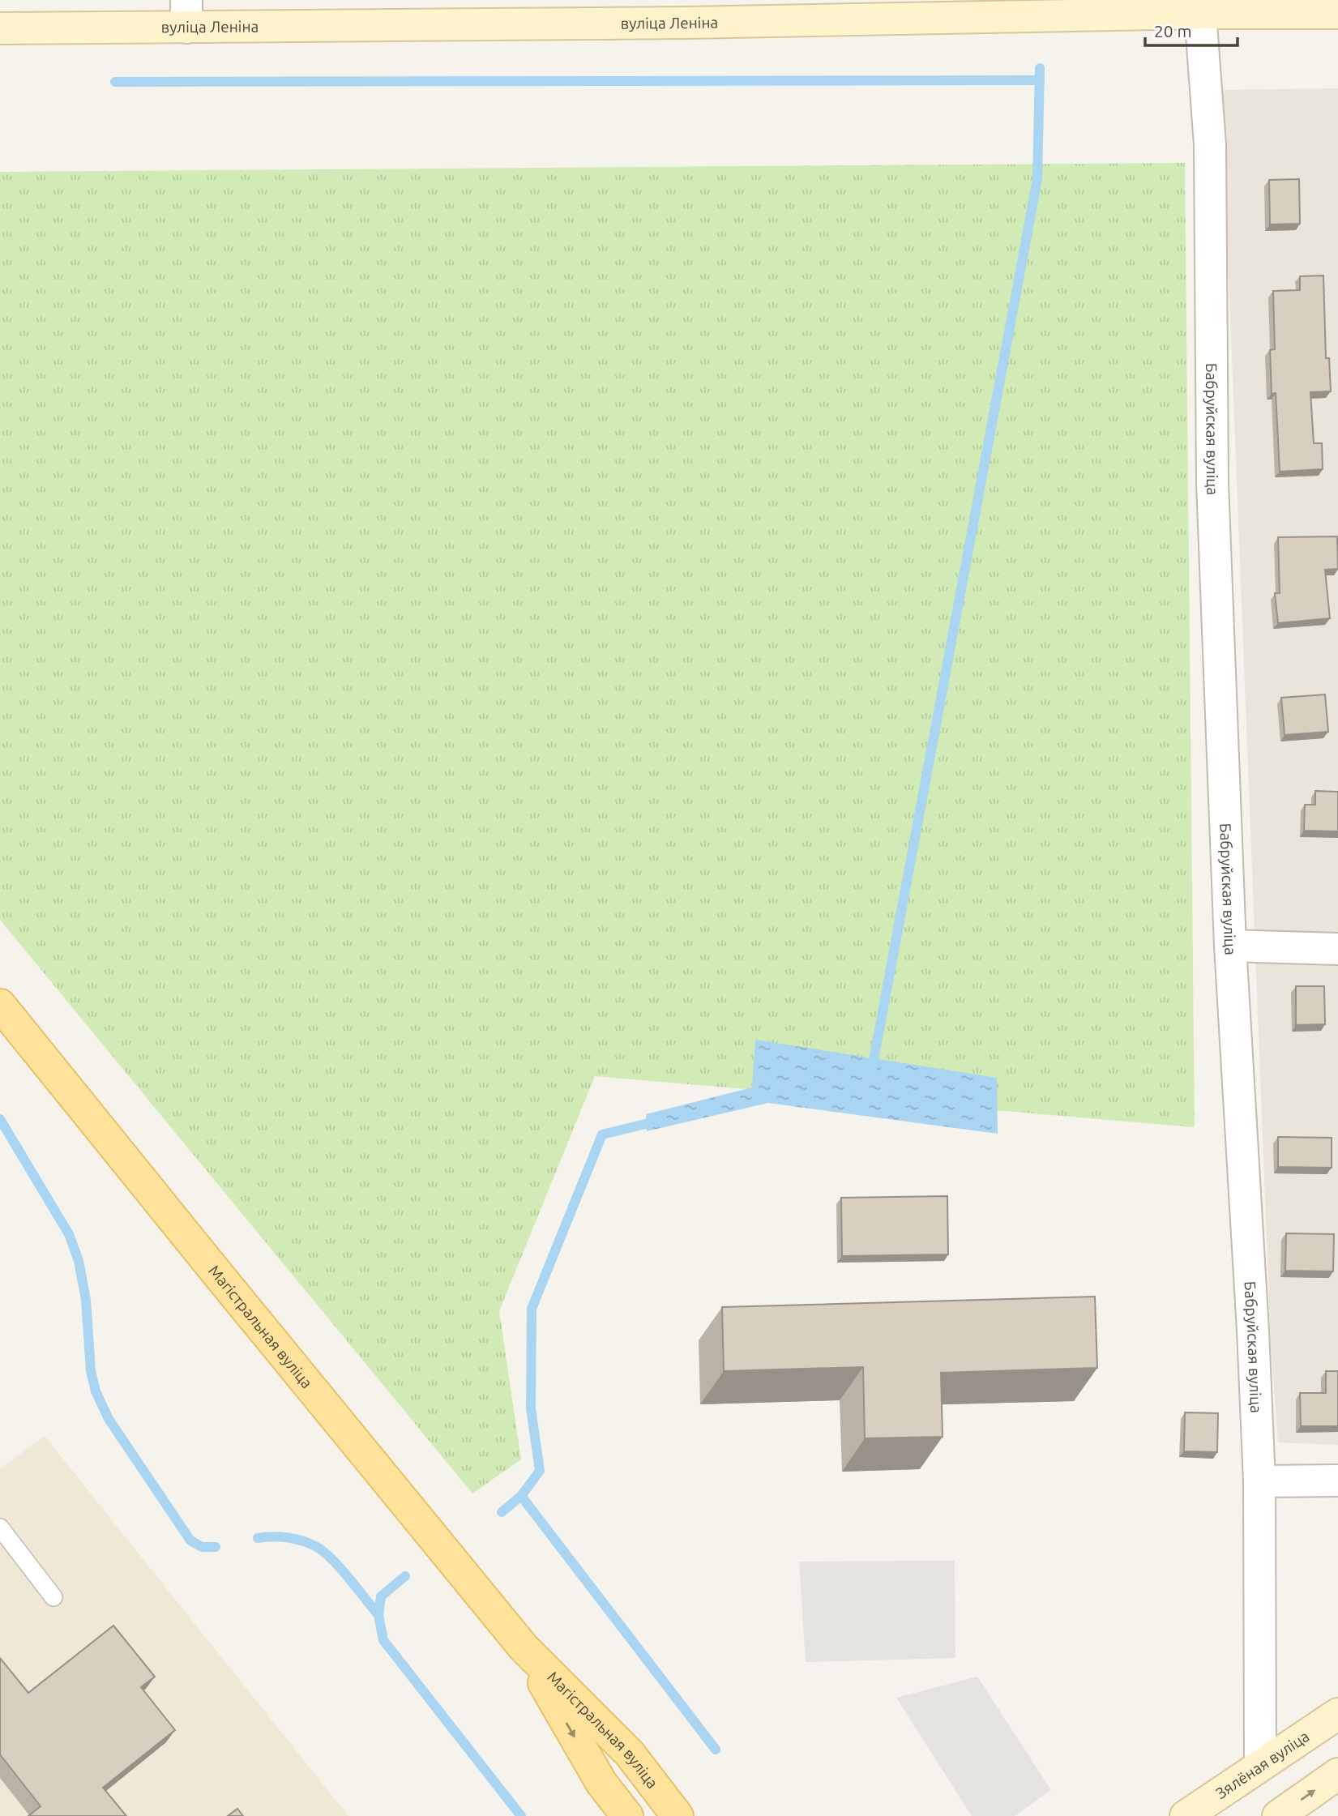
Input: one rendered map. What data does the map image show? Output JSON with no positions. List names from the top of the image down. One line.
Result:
{"streets":{"main road":["вуліца Леніна","Магістральная вуліца","Зялёная вуліца"],"street":["Бабруйская вуліца"]},"crossings":[["вуліца Леніна","Бабруйская вуліца"],["Бабруйская вуліца","Зялёная вуліца"]],"scale_bar":"20 m"}
